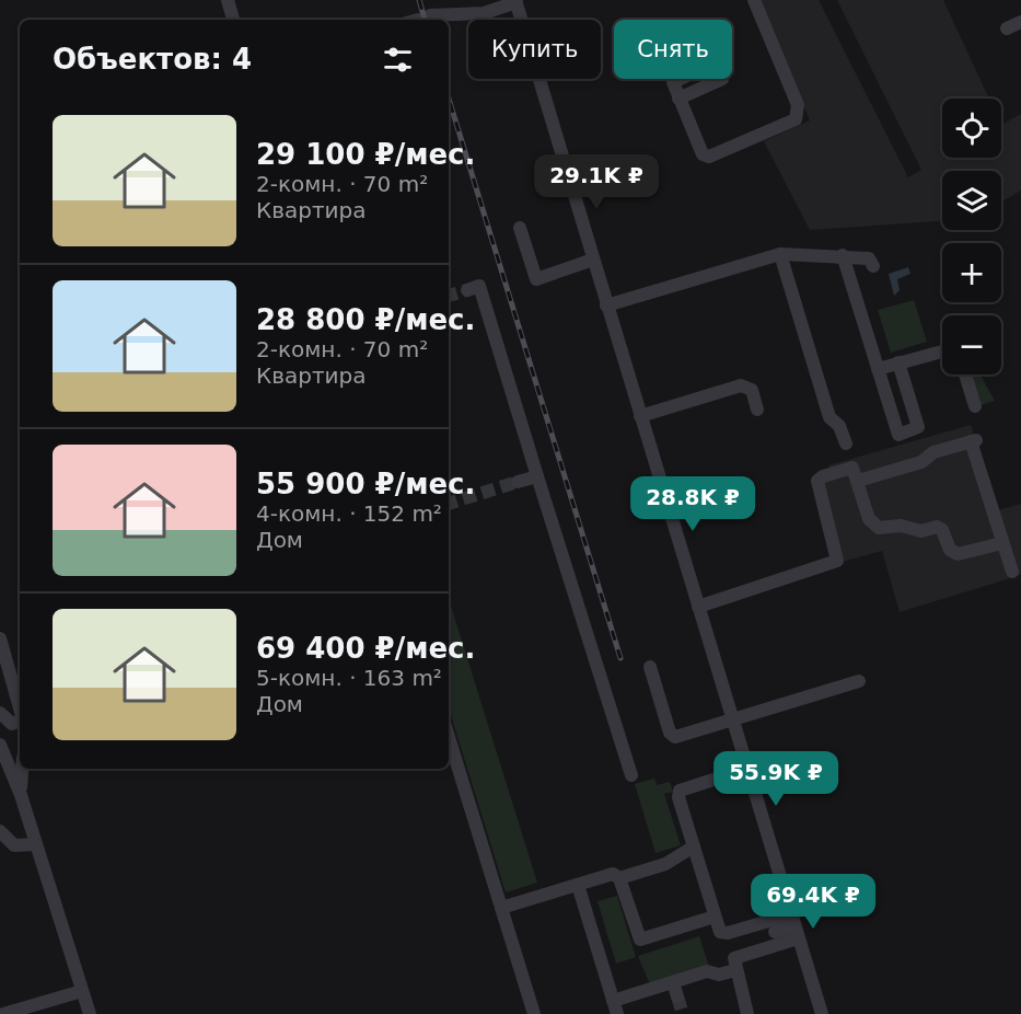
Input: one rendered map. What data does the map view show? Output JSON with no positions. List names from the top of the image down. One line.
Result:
{"page":{"chip":["Купить","Снять"],"heading":"Объектов: 4","map_buttons":["+","−"],"list":[{"name":"29 100 ₽/мес.","note":"2-комн. · 70 m² · Квартира"},{"name":"28 800 ₽/мес.","note":"2-комн. · 70 m² · Квартира"},{"name":"55 900 ₽/мес.","note":"4-комн. · 152 m² · Дом"},{"name":"69 400 ₽/мес.","note":"5-комн. · 163 m² · Дом"}],"price":["29.1K ₽","28.8K ₽","55.9K ₽","69.4K ₽"]}}
